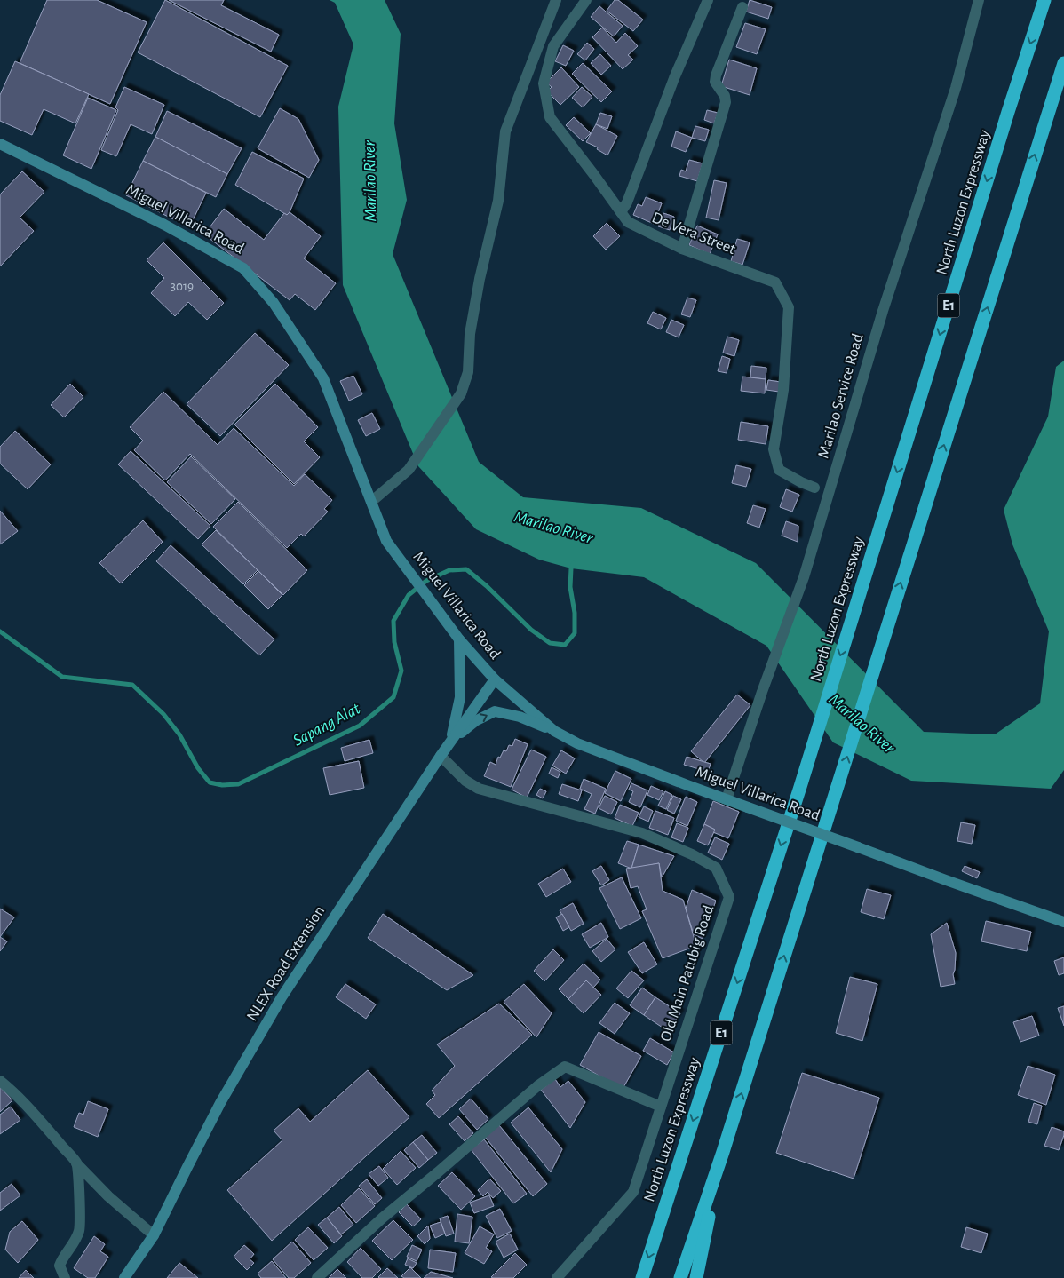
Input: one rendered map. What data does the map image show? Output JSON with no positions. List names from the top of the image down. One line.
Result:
{"streets":{"highway":["North Luzon Expressway","E1"],"main road":["Miguel Villarica Road","NLEX Road Extension"],"street":["De Vera Street","Marilao Service Road","Old Main Patubig Road"]},"crossings":[["Miguel Villarica Road","Marilao Service Road"],["Miguel Villarica Road","NLEX Road Extension"],["NLEX Road Extension","Old Main Patubig Road"]],"water":["Marilao River","Sapang Alat"],"house_numbers":["3019"]}
